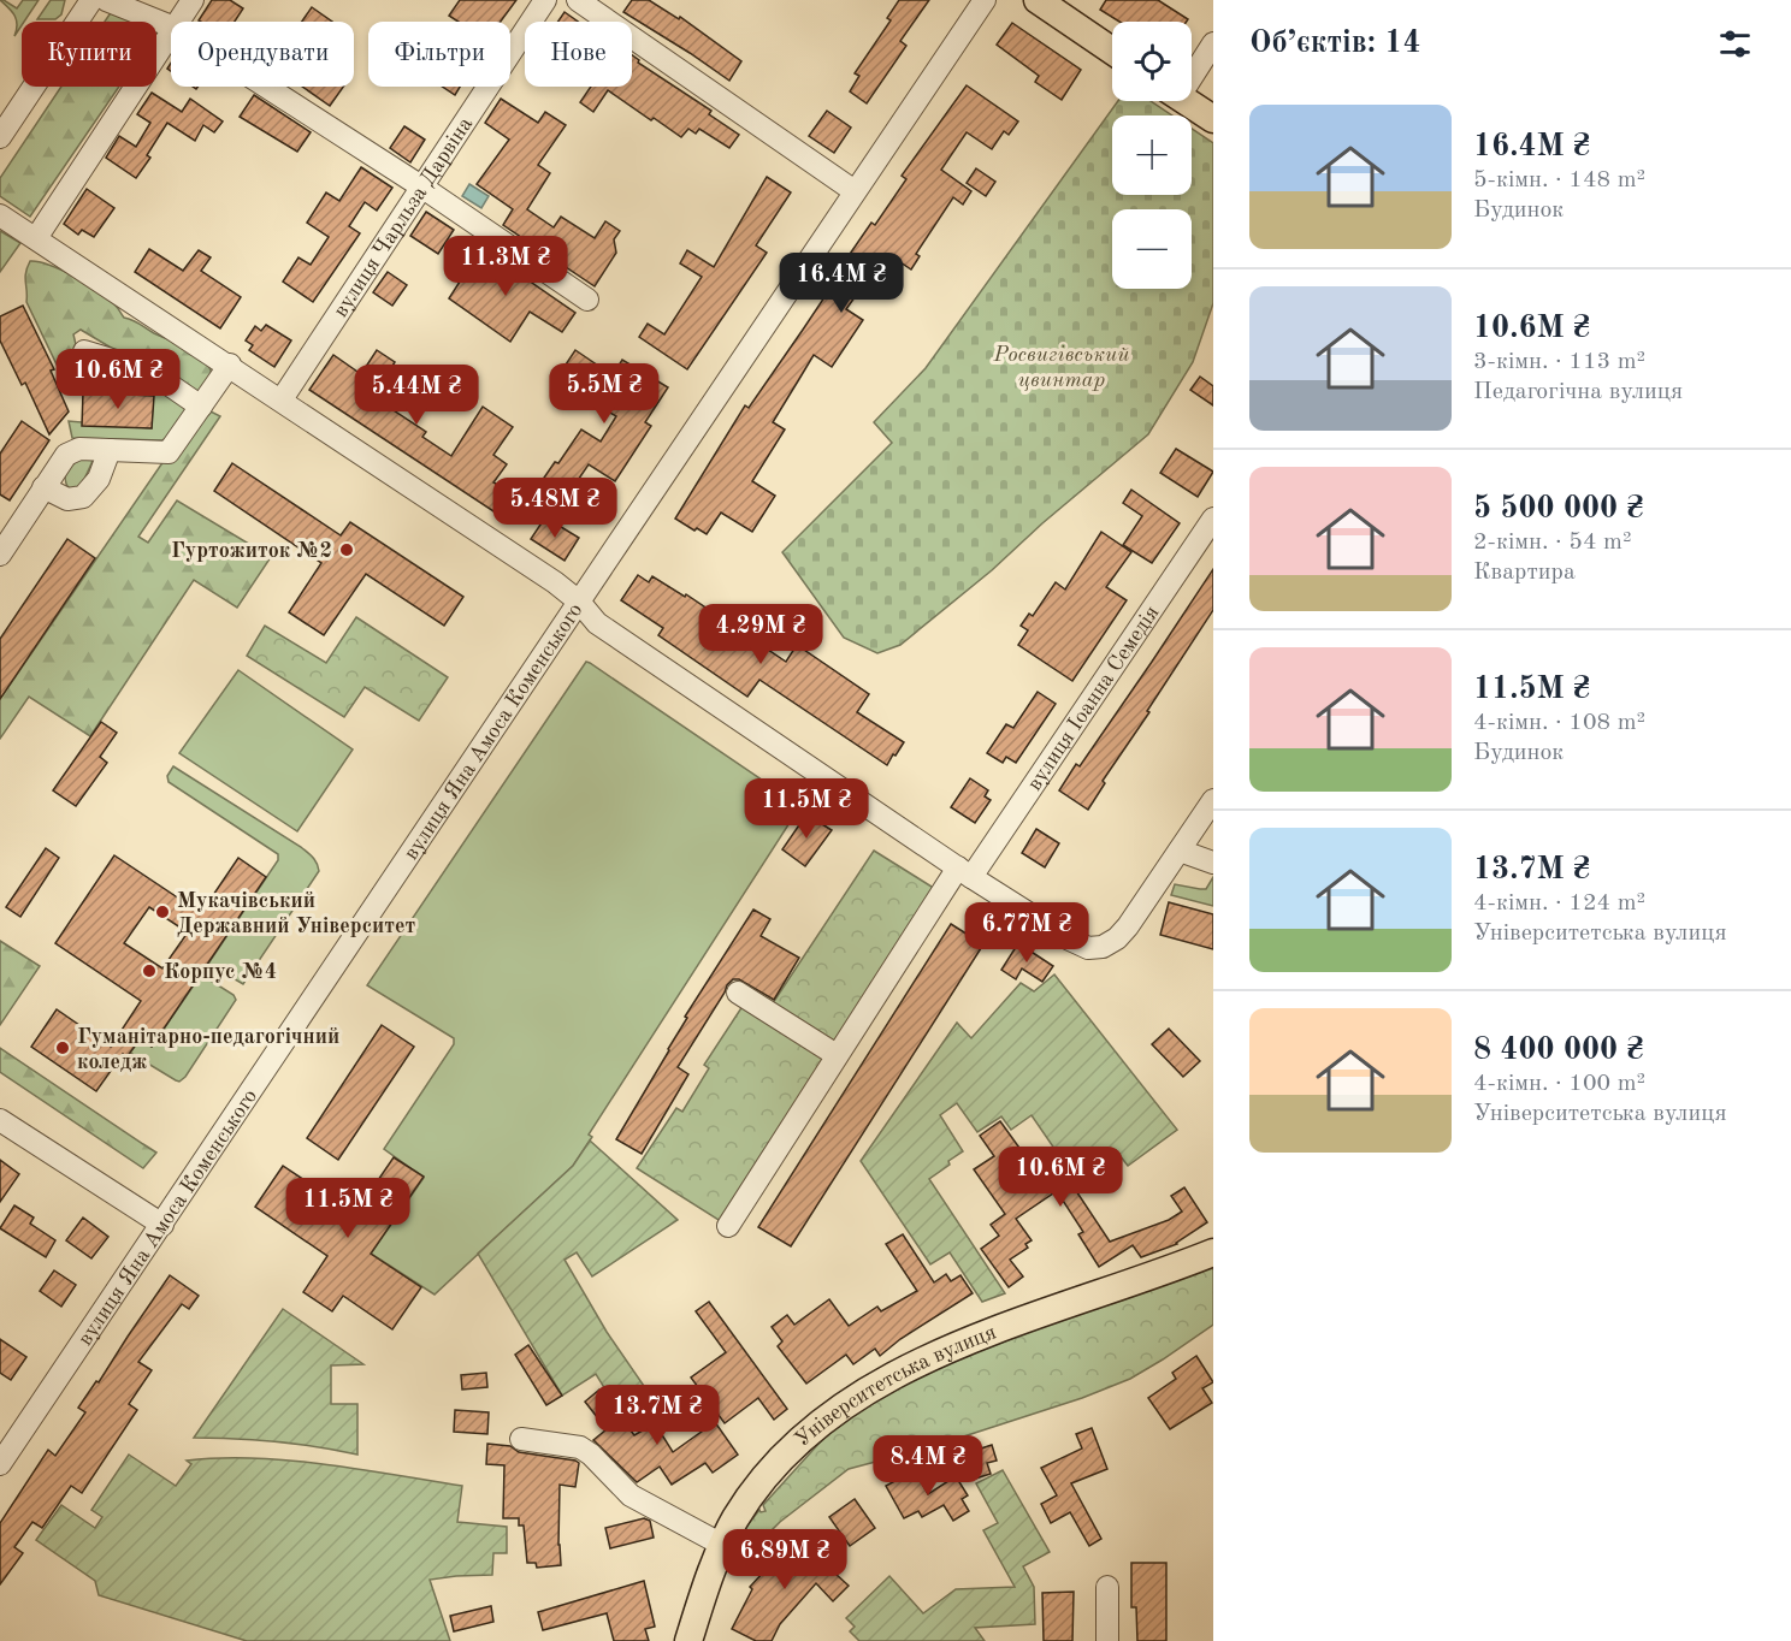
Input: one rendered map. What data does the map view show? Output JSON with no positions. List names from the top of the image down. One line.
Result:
{"streets":{"main road":["Університетська вулиця"],"street":["вулиця Чарльза Дарвіна","вулиця Іоанна Семедія","вулиця Яна Амоса Коменського"]},"parks":["Росвигівський цвинтар"],"places":["Гуртожиток №2","Мукачівський Державний Університет","Корпус №4","Гуманітарно-педагогічний коледж"],"page":{"heading":"Об’єктів: 14","map_buttons":["+","−"],"chip":["Купити","Орендувати","Фільтри","Нове"],"list":[{"name":"16.4M ₴","note":"5-кімн. · 148 m² · Будинок"},{"name":"10.6M ₴","note":"3-кімн. · 113 m² · Педагогічна вулиця"},{"name":"5 500 000 ₴","note":"2-кімн. · 54 m² · Квартира"},{"name":"11.5M ₴","note":"4-кімн. · 108 m² · Будинок"},{"name":"13.7M ₴","note":"4-кімн. · 124 m² · Університетська вулиця"},{"name":"8 400 000 ₴","note":"4-кімн. · 100 m² · Університетська вулиця"}],"price":["11.3M ₴","16.4M ₴","10.6M ₴","5.5M ₴","5.44M ₴","5.48M ₴","4.29M ₴","11.5M ₴","6.77M ₴","10.6M ₴","11.5M ₴","13.7M ₴","8.4M ₴","6.89M ₴"]}}
